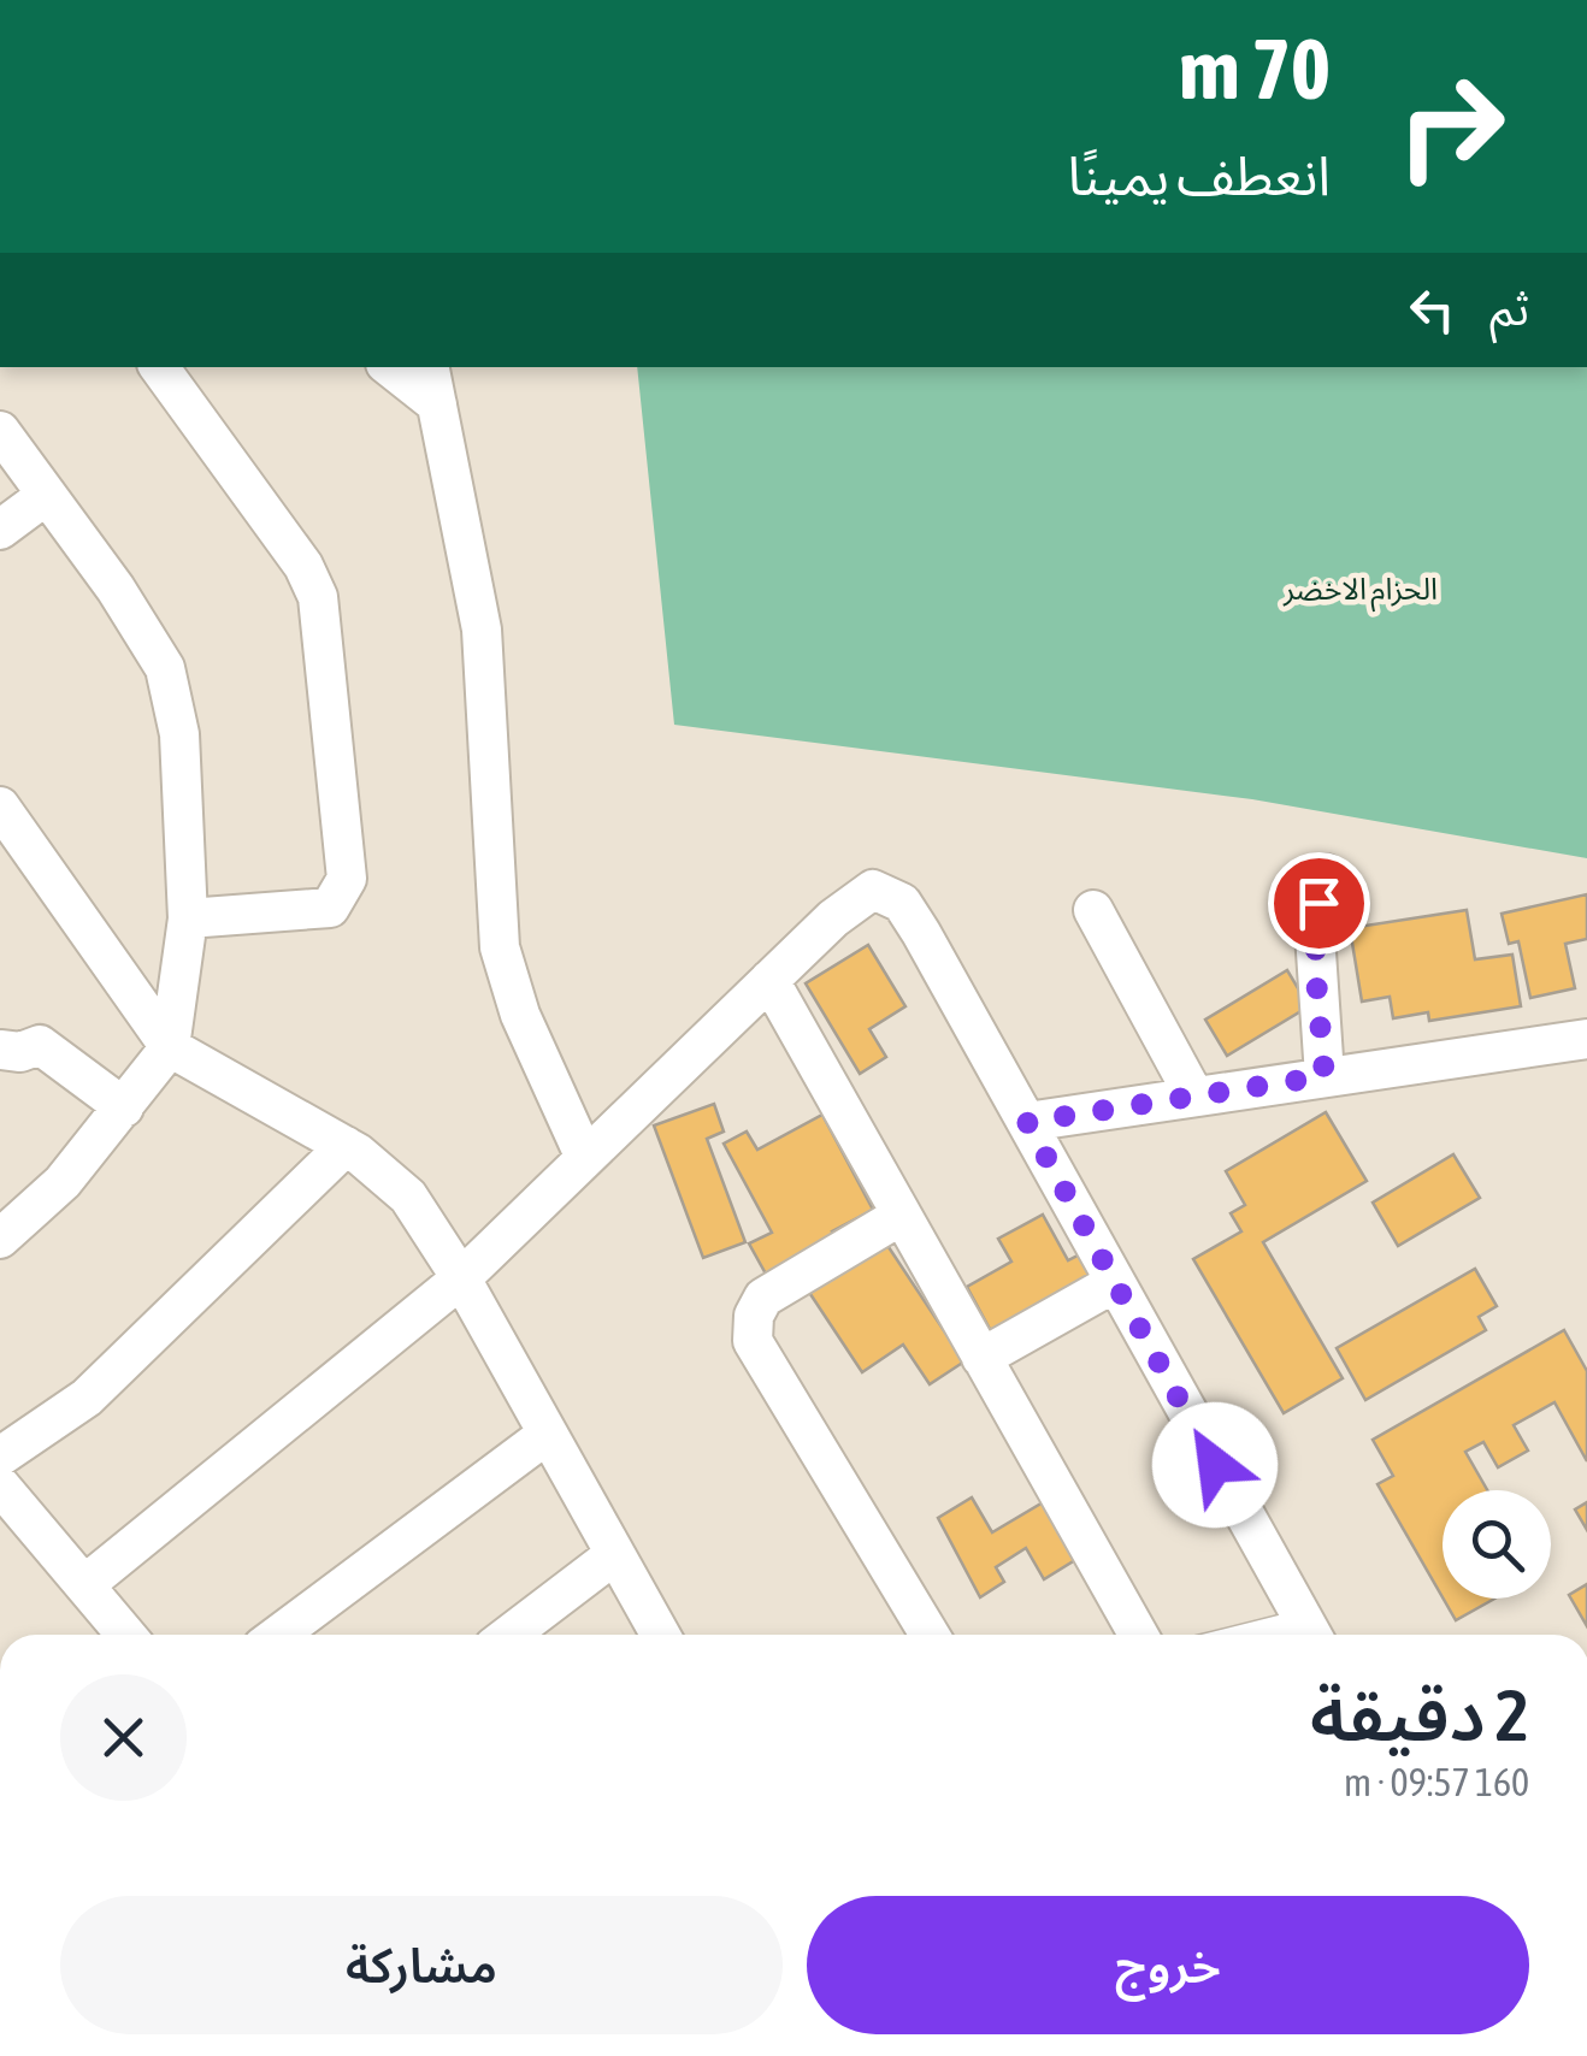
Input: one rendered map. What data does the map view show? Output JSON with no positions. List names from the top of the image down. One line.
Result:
{"parks":["الحزام الاخضر"],"page":{"turn":["70 m","انعطف يمينًا"],"then":"ثم","heading":["2 دقيقة","160 m · 09:57"],"buttons":["خروج","مشاركة"]}}
